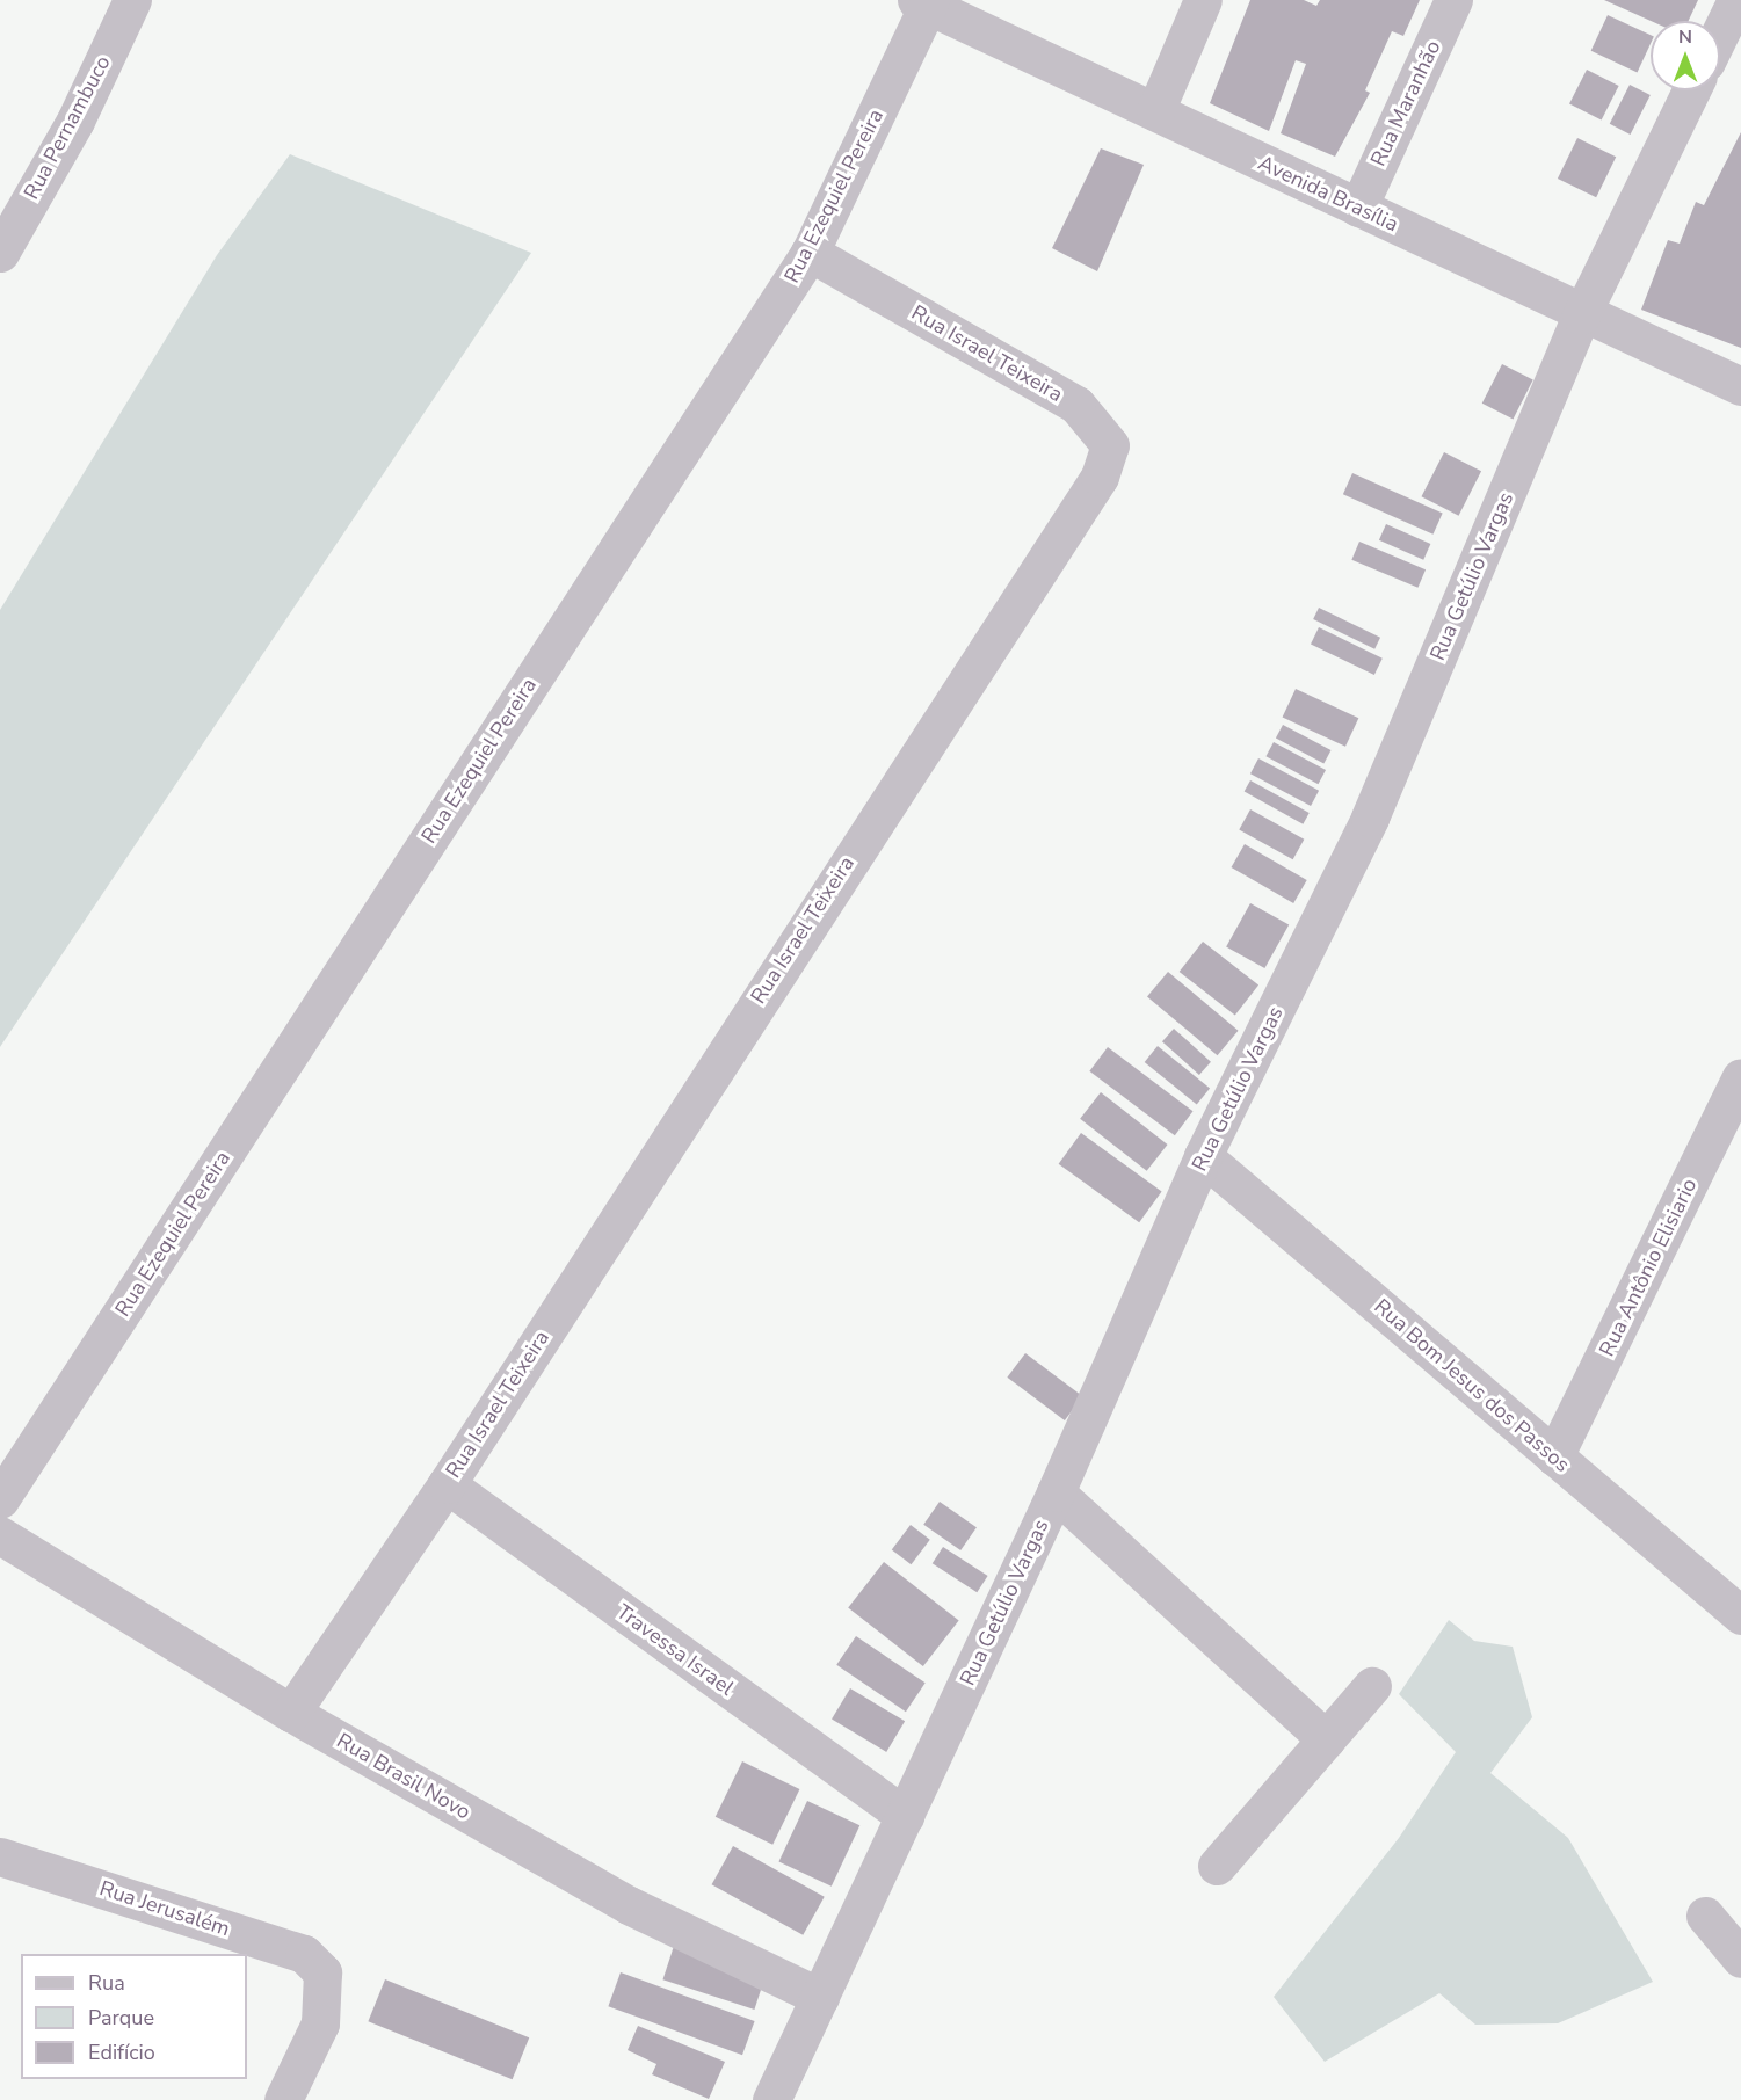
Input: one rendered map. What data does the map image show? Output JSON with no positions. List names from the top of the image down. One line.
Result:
{"streets":{"street":["Rua Maranhão","Rua Pernambuco","Avenida Brasília","Rua Ezequiel Pereira","Rua Israel Teixeira","Rua Getúlio Vargas","Rua Antônio Elisiario","Rua Bom Jesus dos Passos","Travessa Israel","Rua Brasil Novo","Rua Jerusalém"]},"crossings":[["Rua Maranhão","Avenida Brasília"],["Avenida Brasília","Rua Ezequiel Pereira"],["Avenida Brasília","Rua Getúlio Vargas"],["Rua Ezequiel Pereira","Rua Israel Teixeira"],["Rua Israel Teixeira","Travessa Israel"],["Rua Israel Teixeira","Rua Brasil Novo"],["Rua Getúlio Vargas","Rua Bom Jesus dos Passos"],["Rua Getúlio Vargas","Travessa Israel"],["Rua Getúlio Vargas","Rua Brasil Novo"],["Rua Antônio Elisiario","Rua Bom Jesus dos Passos"]],"legend":["Rua","Parque","Edifício"],"north":"top"}
